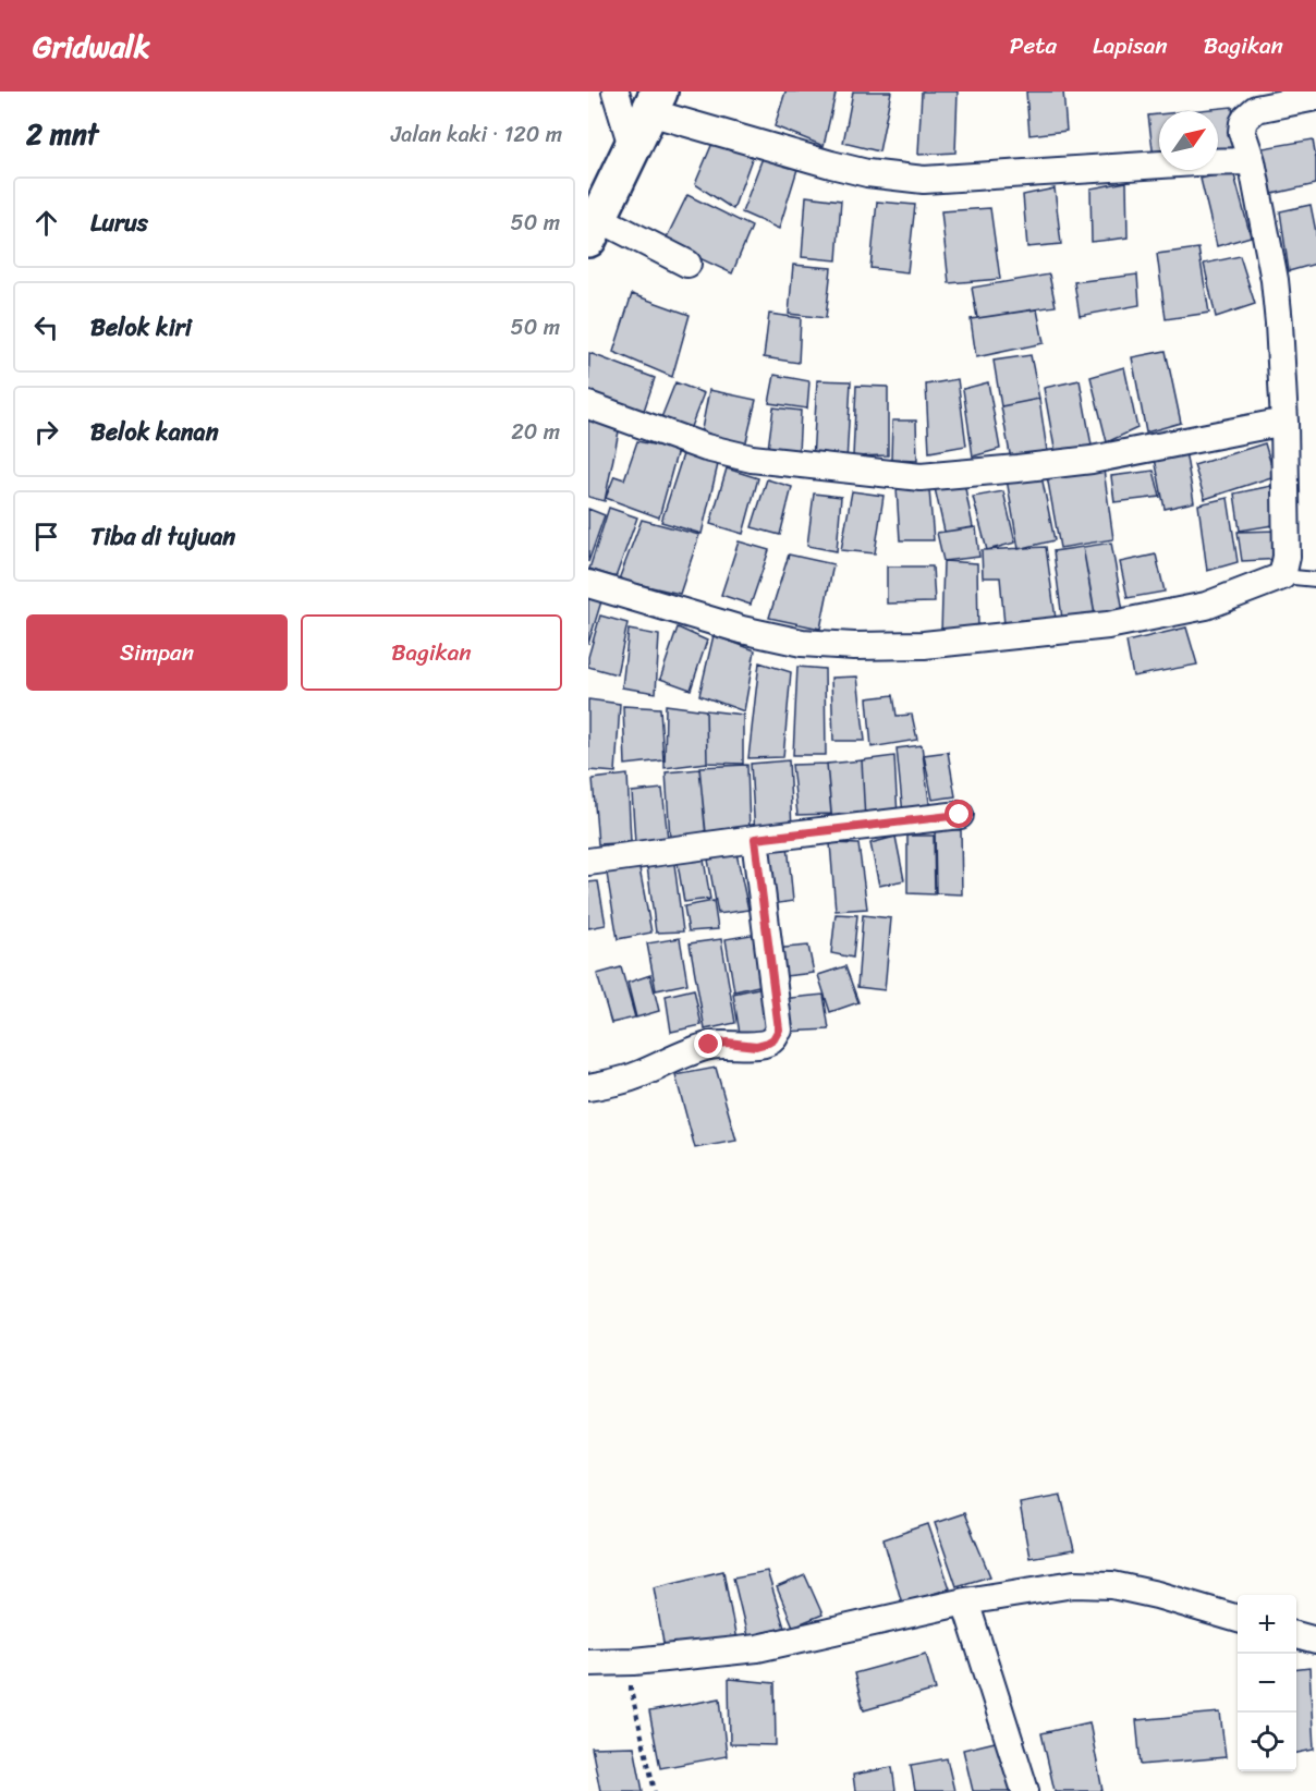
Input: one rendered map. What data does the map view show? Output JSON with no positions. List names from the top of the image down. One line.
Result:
{"north":"top right","page":{"header":"Gridwalk","nav":["Peta","Lapisan","Bagikan"],"heading":["2 mnt","Jalan kaki · 120 m"],"list":[["Lurus","50 m"],["Belok kiri","50 m"],["Belok kanan","20 m"],"Tiba di tujuan"],"buttons":["Simpan","Bagikan"],"map_buttons":["+","−"]}}
